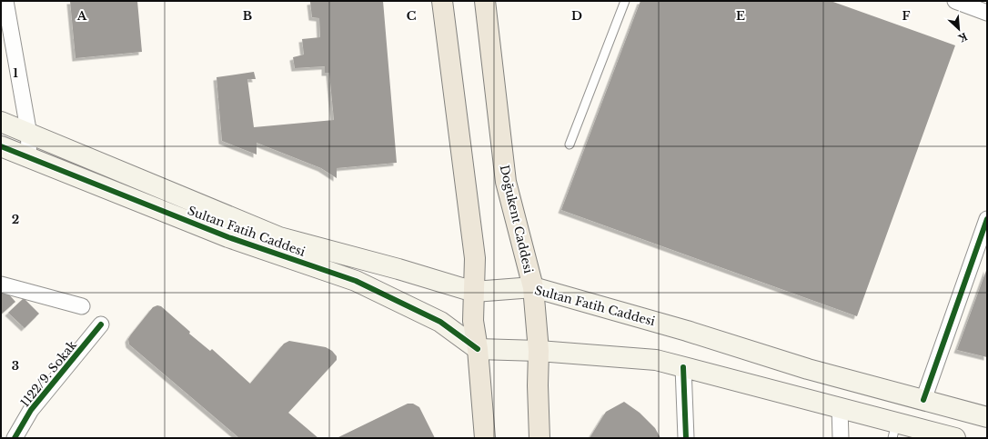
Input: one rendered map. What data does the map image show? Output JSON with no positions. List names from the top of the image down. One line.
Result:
{"streets":{"main road":["Doğukent Caddesi","Sultan Fatih Caddesi"],"street":["1122/9. Sokak"]},"crossings":[["Doğukent Caddesi","Sultan Fatih Caddesi"]],"north":"bottom right","grid":{"columns":["A","B","C","D","E","F"],"rows":["1","2","3"]}}
